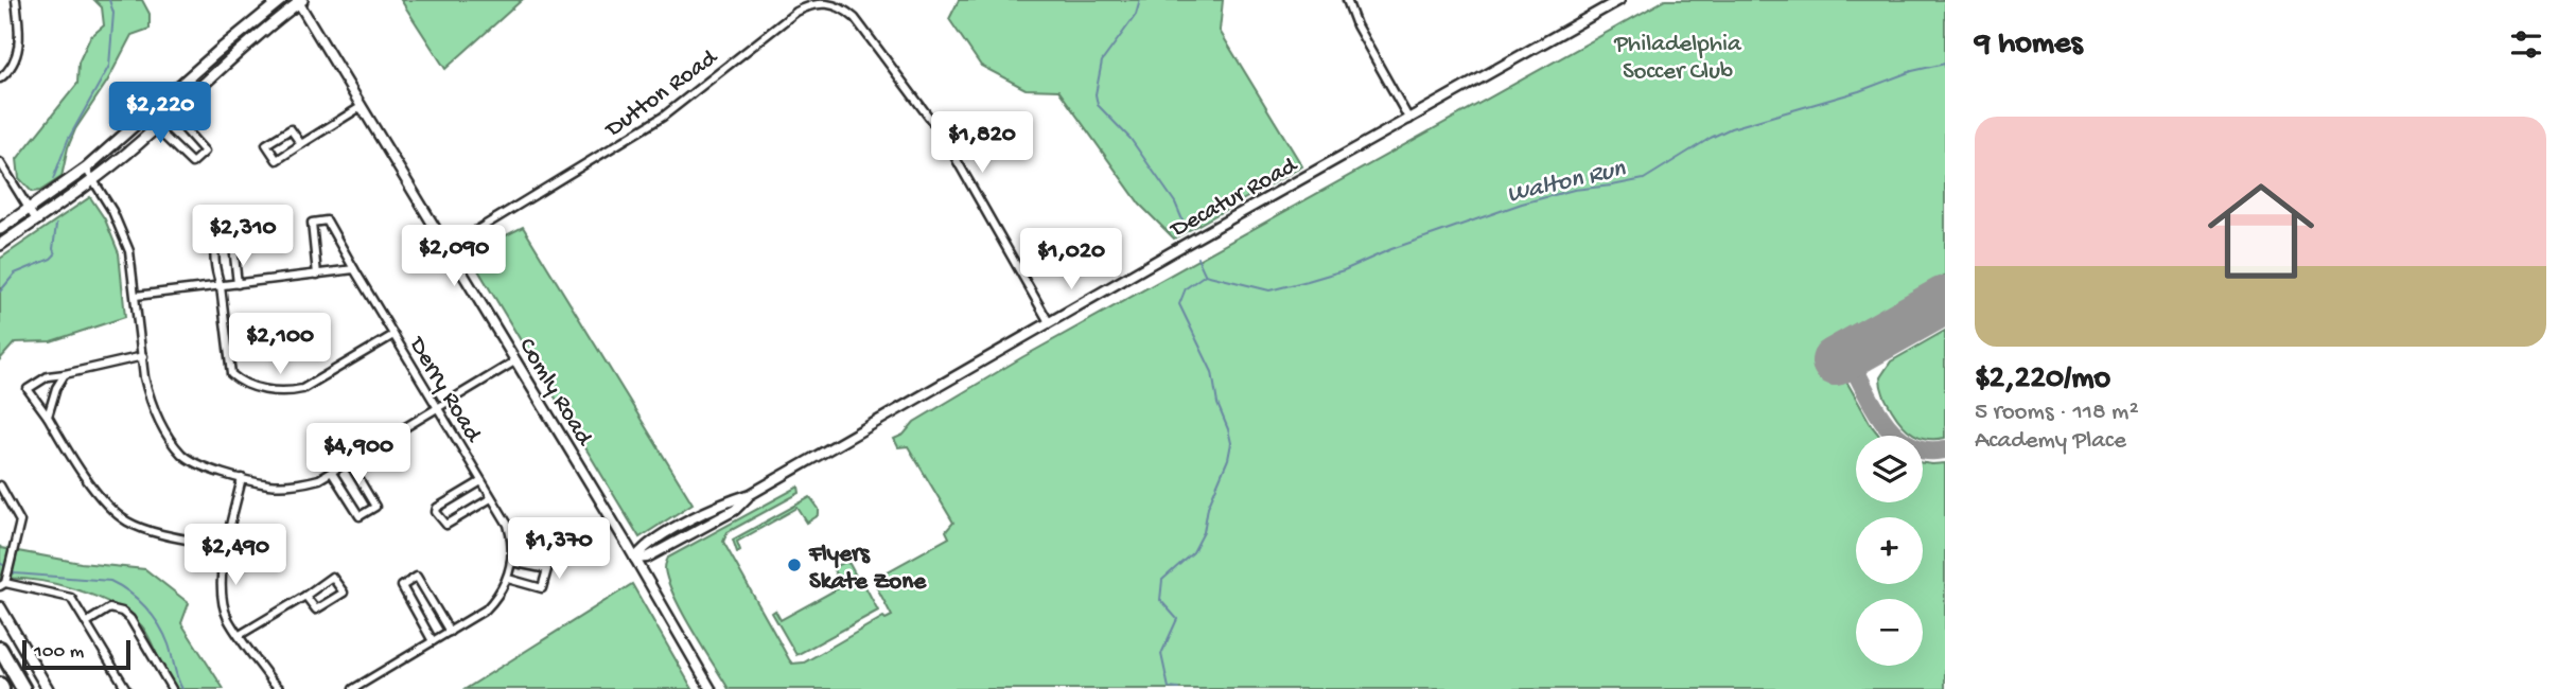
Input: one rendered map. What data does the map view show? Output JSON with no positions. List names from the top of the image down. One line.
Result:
{"streets":{"street":["Dutton Road","Decatur Road","Derry Road","Comly Road"]},"crossings":[["Dutton Road","Decatur Road"],["Dutton Road","Comly Road"],["Decatur Road","Comly Road"]],"water":["Walton Run"],"parks":["Philadelphia Soccer Club"],"places":["Flyers Skate Zone"],"scale_bar":"100 m","page":{"heading":"9 homes","price":["$2,220","$1,820","$2,310","$2,090","$1,020","$2,100","$4,900","$1,370","$2,490"],"list":[{"name":"$2,220/mo","note":"5 rooms · 118 m² · Academy Place"}],"map_buttons":["+","−"],"scale":"100 m"}}
